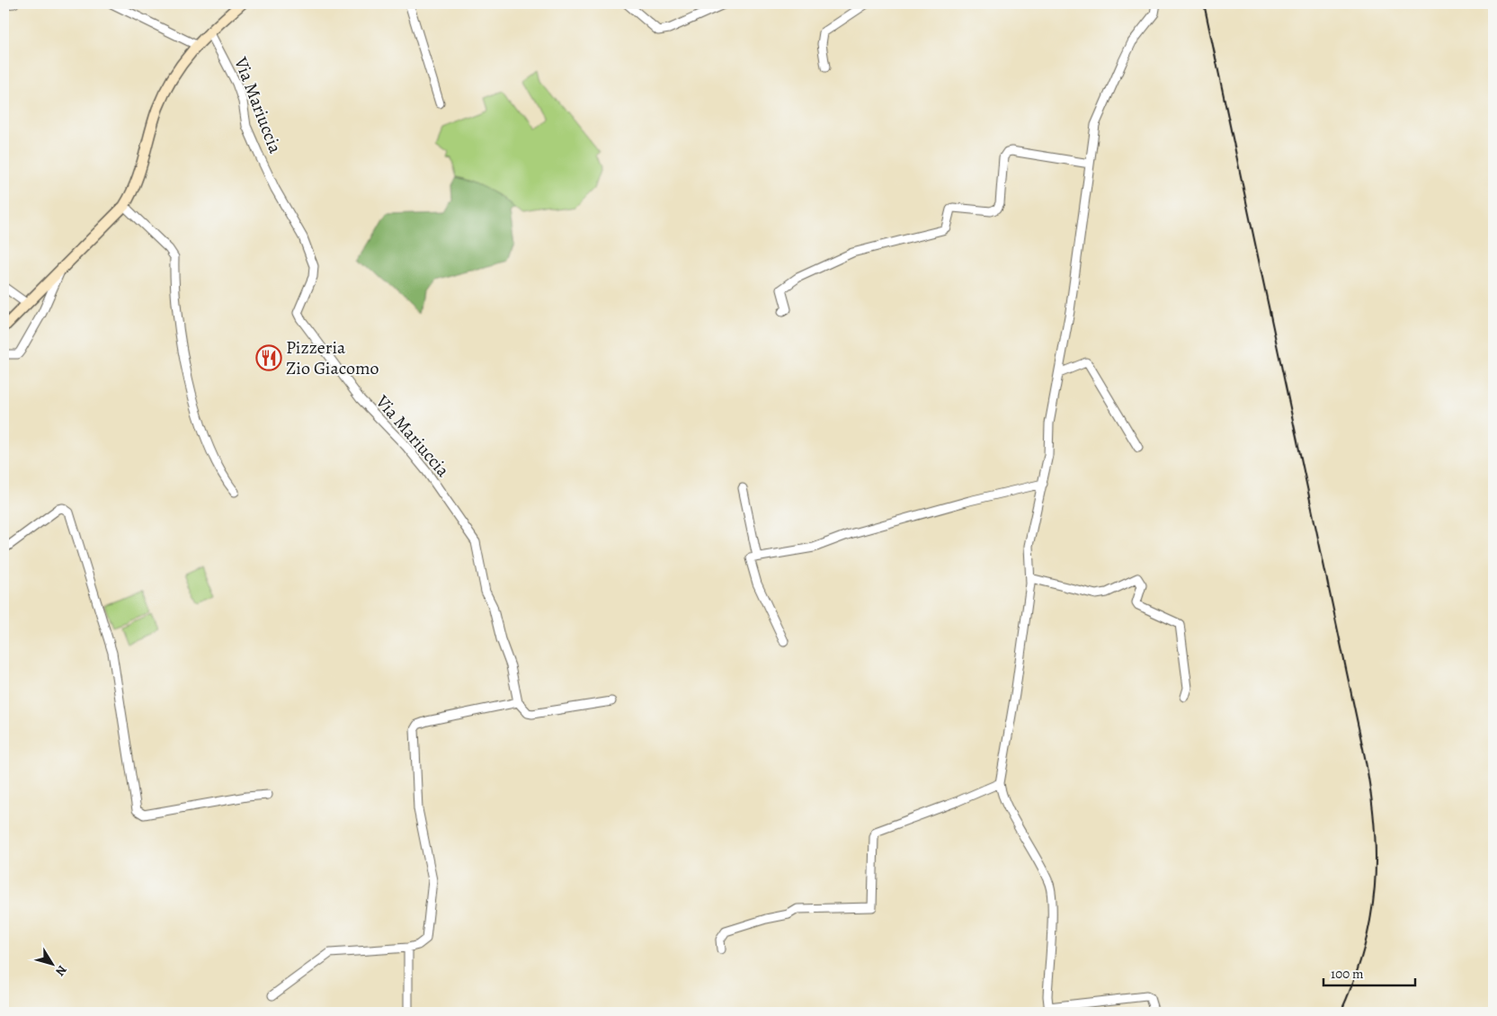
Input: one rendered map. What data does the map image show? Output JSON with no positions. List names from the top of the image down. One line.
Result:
{"streets":{"street":["Via Mariuccia"]},"places":{"restaurant":["Pizzeria Zio Giacomo"]},"scale_bar":"100 m","north":"bottom right"}
